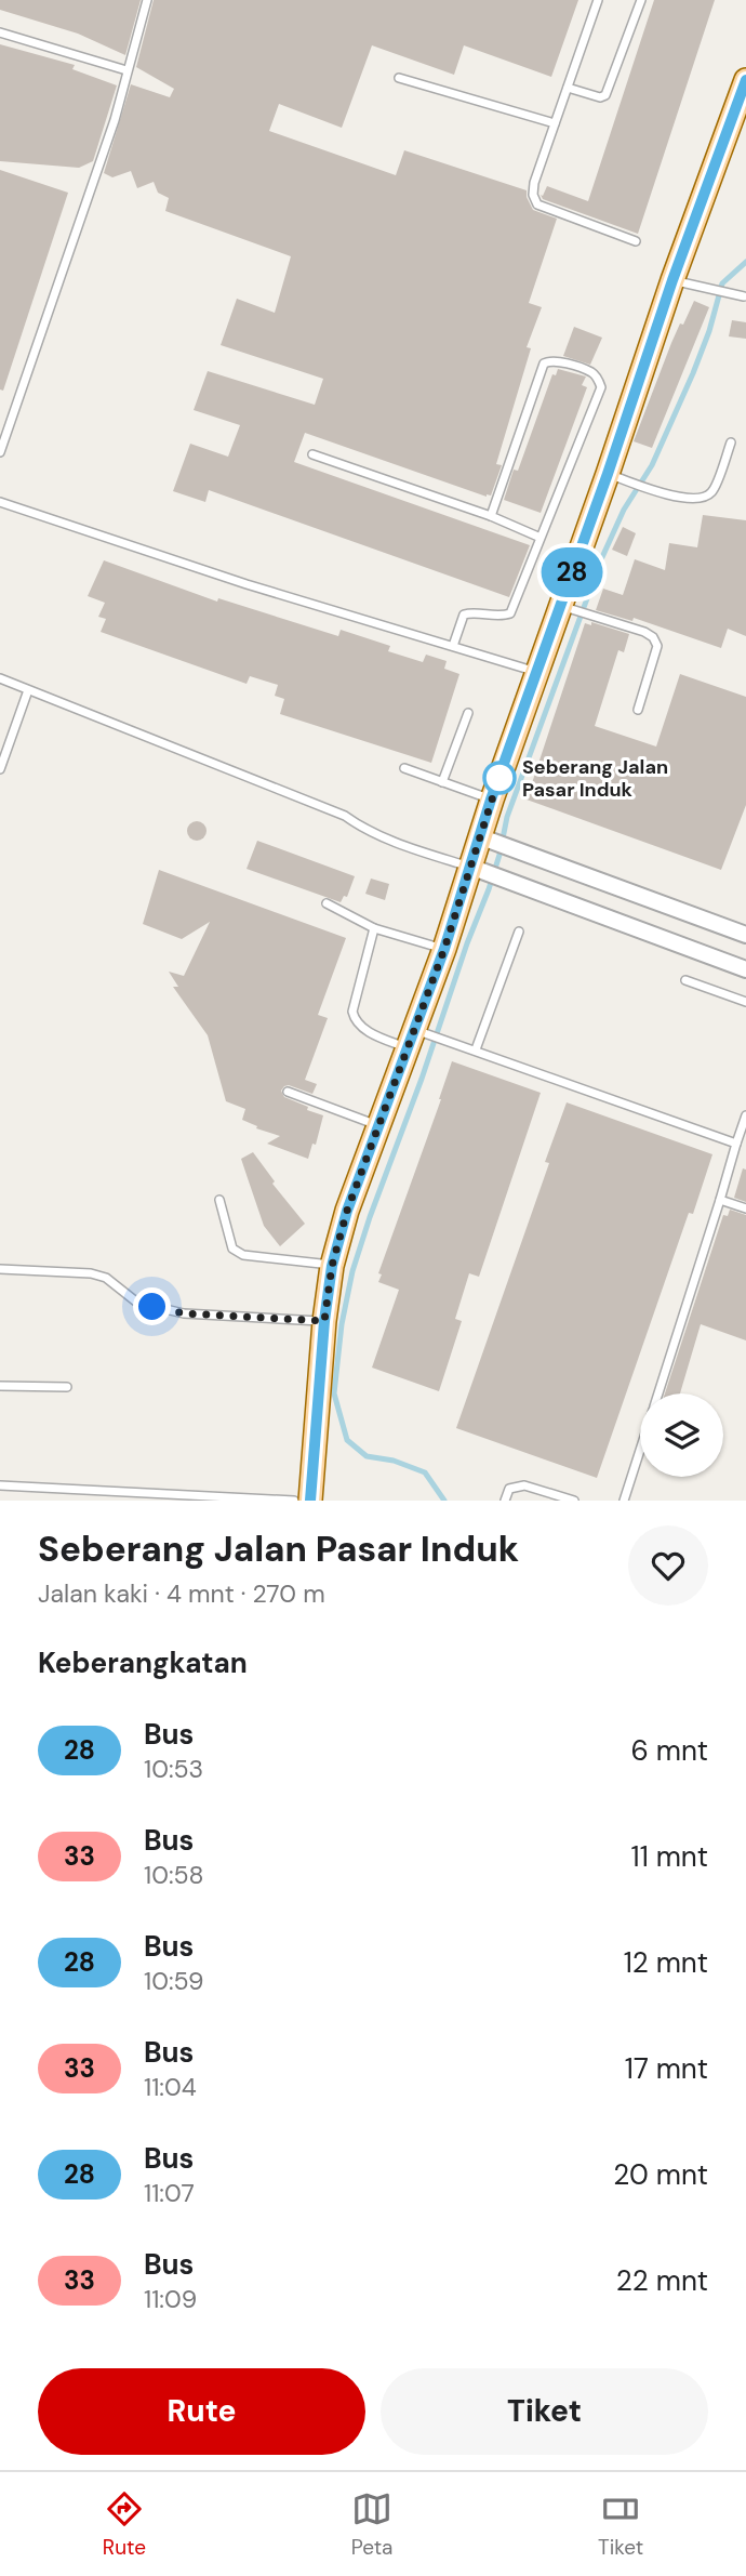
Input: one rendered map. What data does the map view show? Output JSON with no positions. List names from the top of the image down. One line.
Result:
{"places":["Seberang Jalan Pasar Induk"],"lines":["bus line 28"],"page":{"on_map":"28","heading":[["Seberang Jalan Pasar Induk","Jalan kaki · 4 mnt · 270 m"],"Keberangkatan"],"list":[{"mark":"28","name":"Bus","note":"10:53","value":"6 mnt"},{"mark":"33","name":"Bus","note":"10:58","value":"11 mnt"},{"mark":"28","name":"Bus","note":"10:59","value":"12 mnt"},{"mark":"33","name":"Bus","note":"11:04","value":"17 mnt"},{"mark":"28","name":"Bus","note":"11:07","value":"20 mnt"},{"mark":"33","name":"Bus","note":"11:09","value":"22 mnt"}],"buttons":["Rute","Tiket"],"tabs":["Rute","Peta","Tiket"]}}
